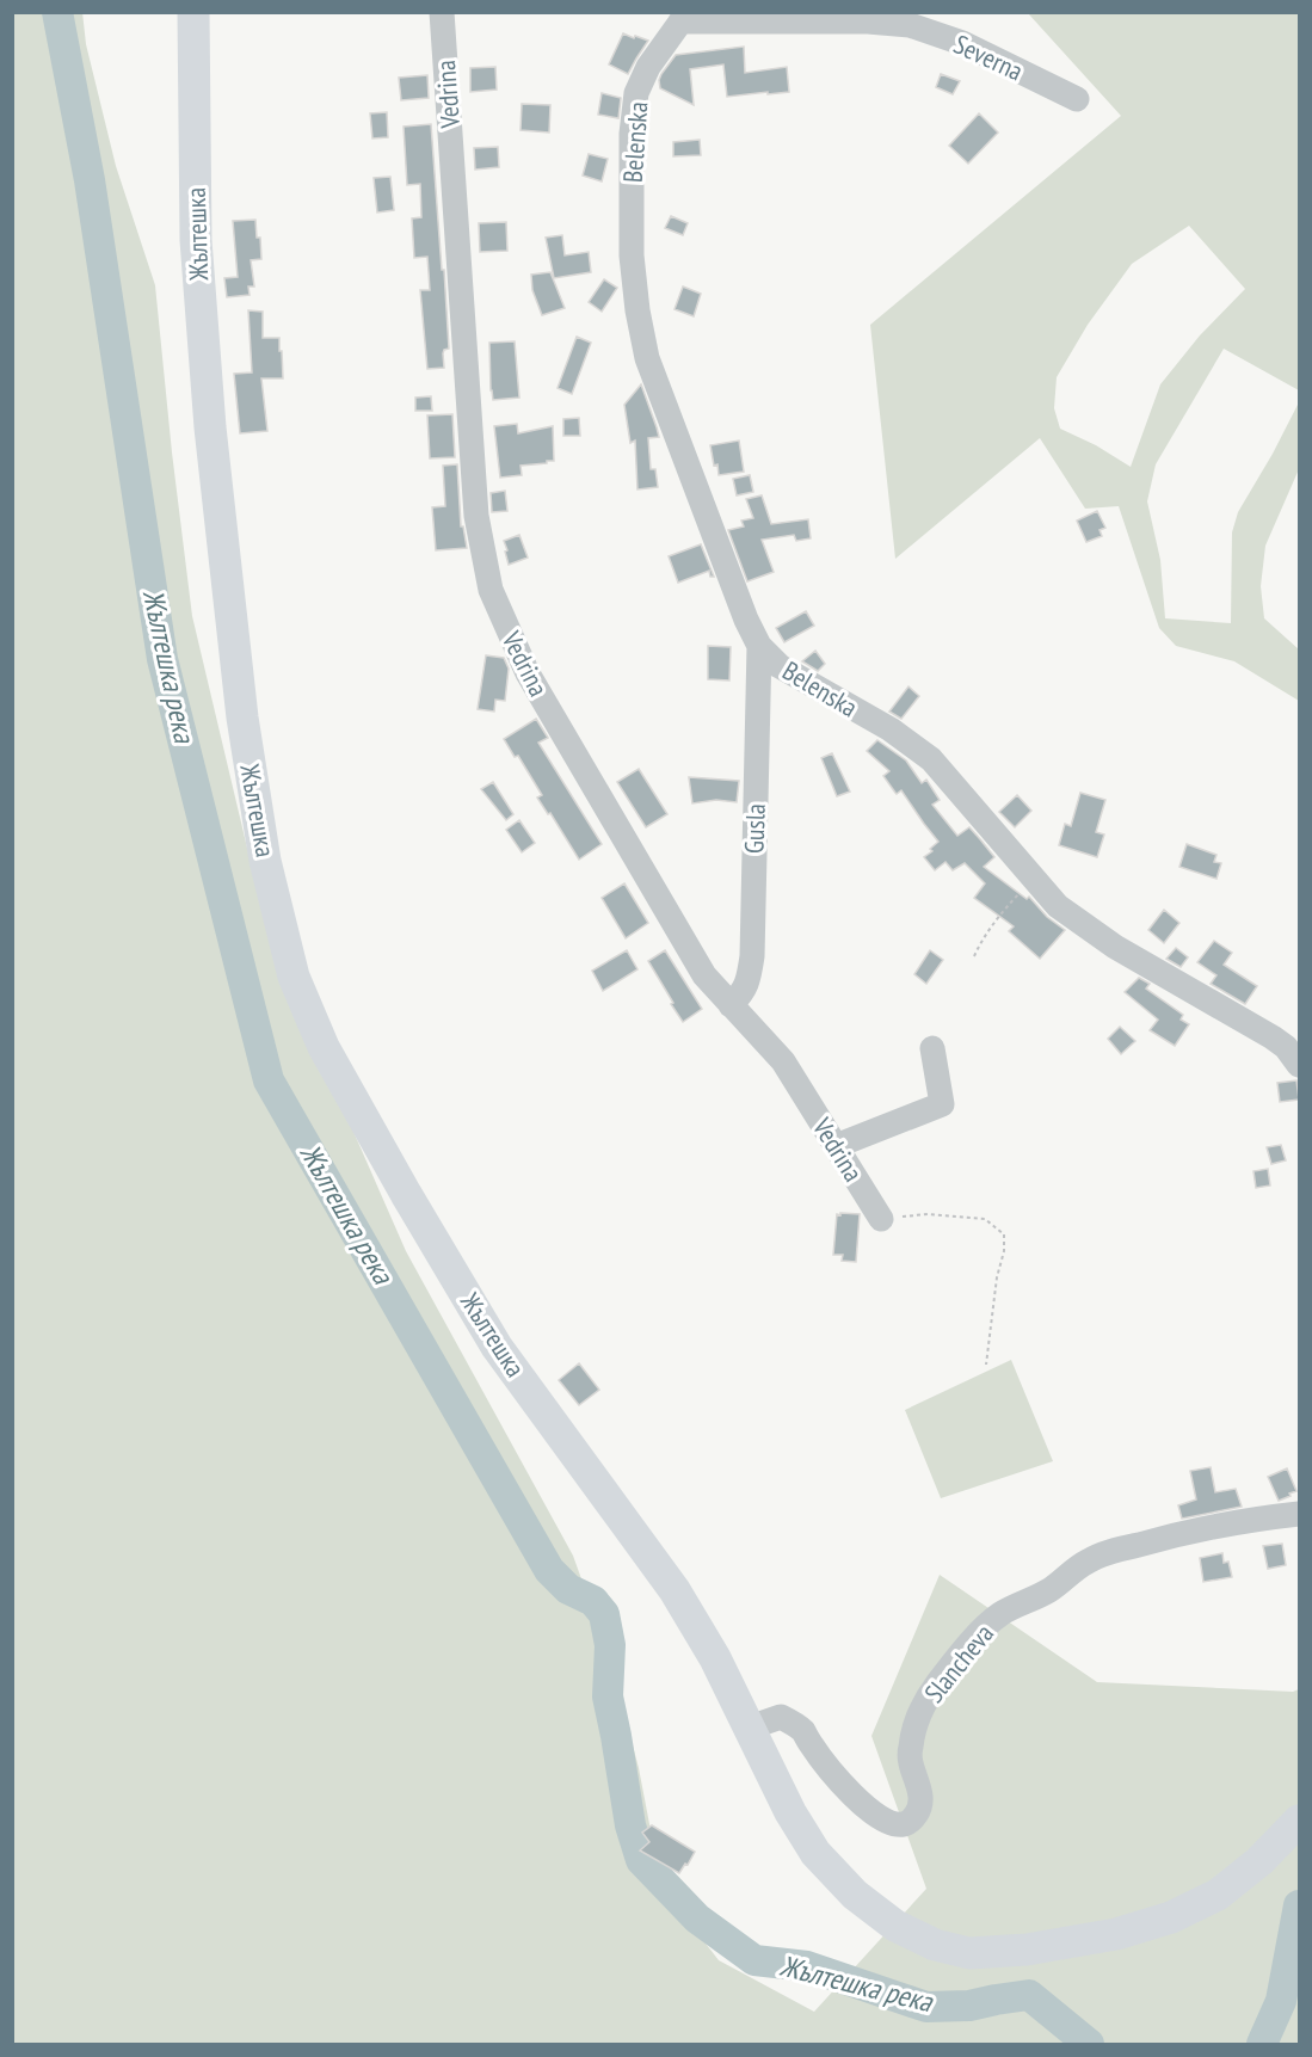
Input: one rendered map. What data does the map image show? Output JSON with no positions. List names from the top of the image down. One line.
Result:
{"streets":{"main road":["Жълтешка"],"street":["Severna","Vedrina","Belenska","Gusla","Slancheva"]},"crossings":[["Severna","Belenska"],["Vedrina","Gusla"],["Belenska","Gusla"],["Жълтешка","Slancheva"]],"water":["Жълтешка река"]}
